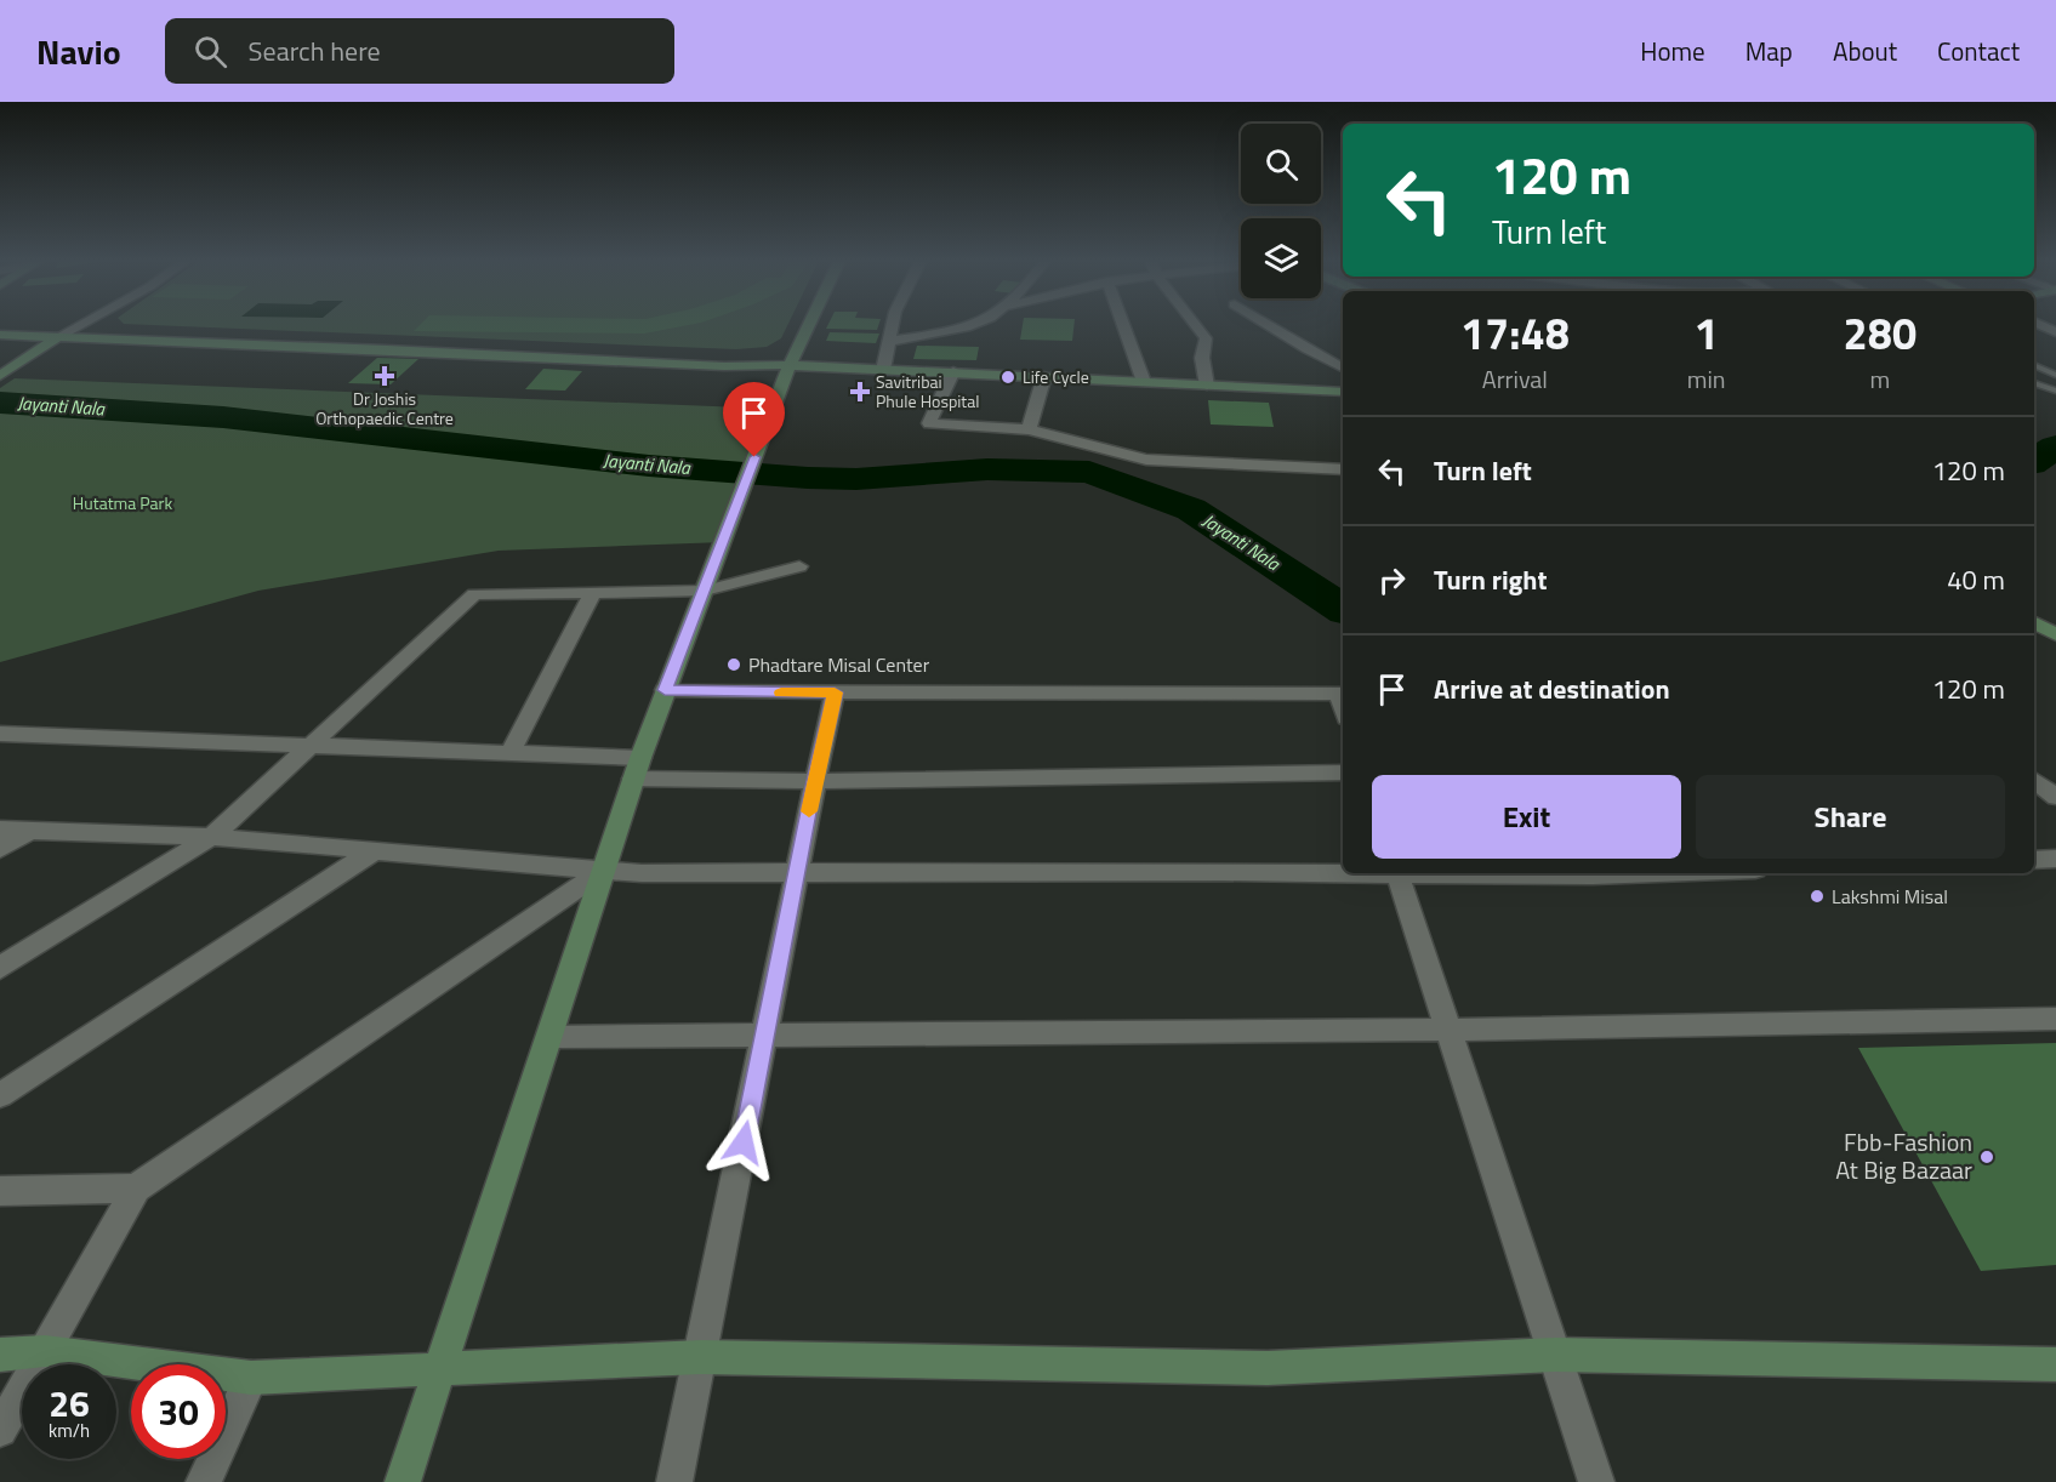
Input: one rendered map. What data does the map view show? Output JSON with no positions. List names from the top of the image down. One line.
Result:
{"water":["Jayanti Nala"],"parks":["Hutatma Park"],"places":{"health":["Dr Joshis Orthopaedic Centre","Savitribai Phule Hospital"],"other":["Life Cycle","Phadtare Misal Center","Lakshmi Misal","Fbb-Fashion At Big Bazaar"]},"page":{"header":"Navio","search":"Search here","nav":["Home","Map","About","Contact"],"turn":["120 m","Turn left"],"eta":["17:48","Arrival","1","min","280","m"],"list":[{"name":"Turn left","value":"120 m"},{"name":"Turn right","value":"40 m"},{"name":"Arrive at destination","value":"120 m"}],"buttons":["Exit","Share"],"speed":"26 km/h","limit":"30"}}
